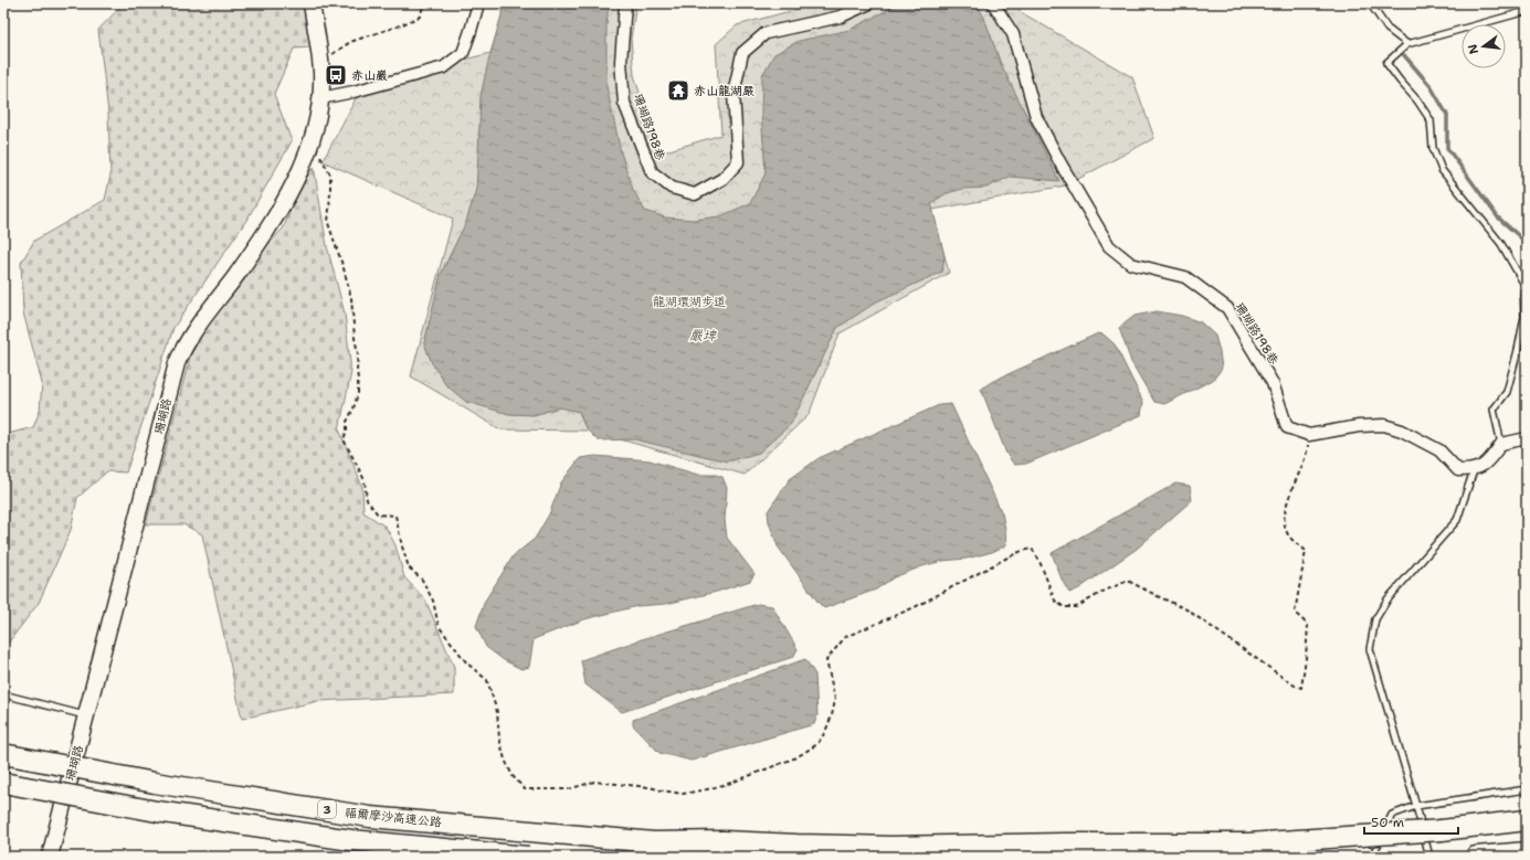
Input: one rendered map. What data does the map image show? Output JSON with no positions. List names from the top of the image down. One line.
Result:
{"streets":{"highway":["3","福爾摩沙高速公路"],"street":["珊瑚路198巷","珊瑚路"]},"water":["嚴埤"],"parks":["龍湖環湖步道"],"places":{"bus stop":["赤山巖"],"temple":["赤山龍湖嚴"]},"scale_bar":"50 m","north":"left"}
